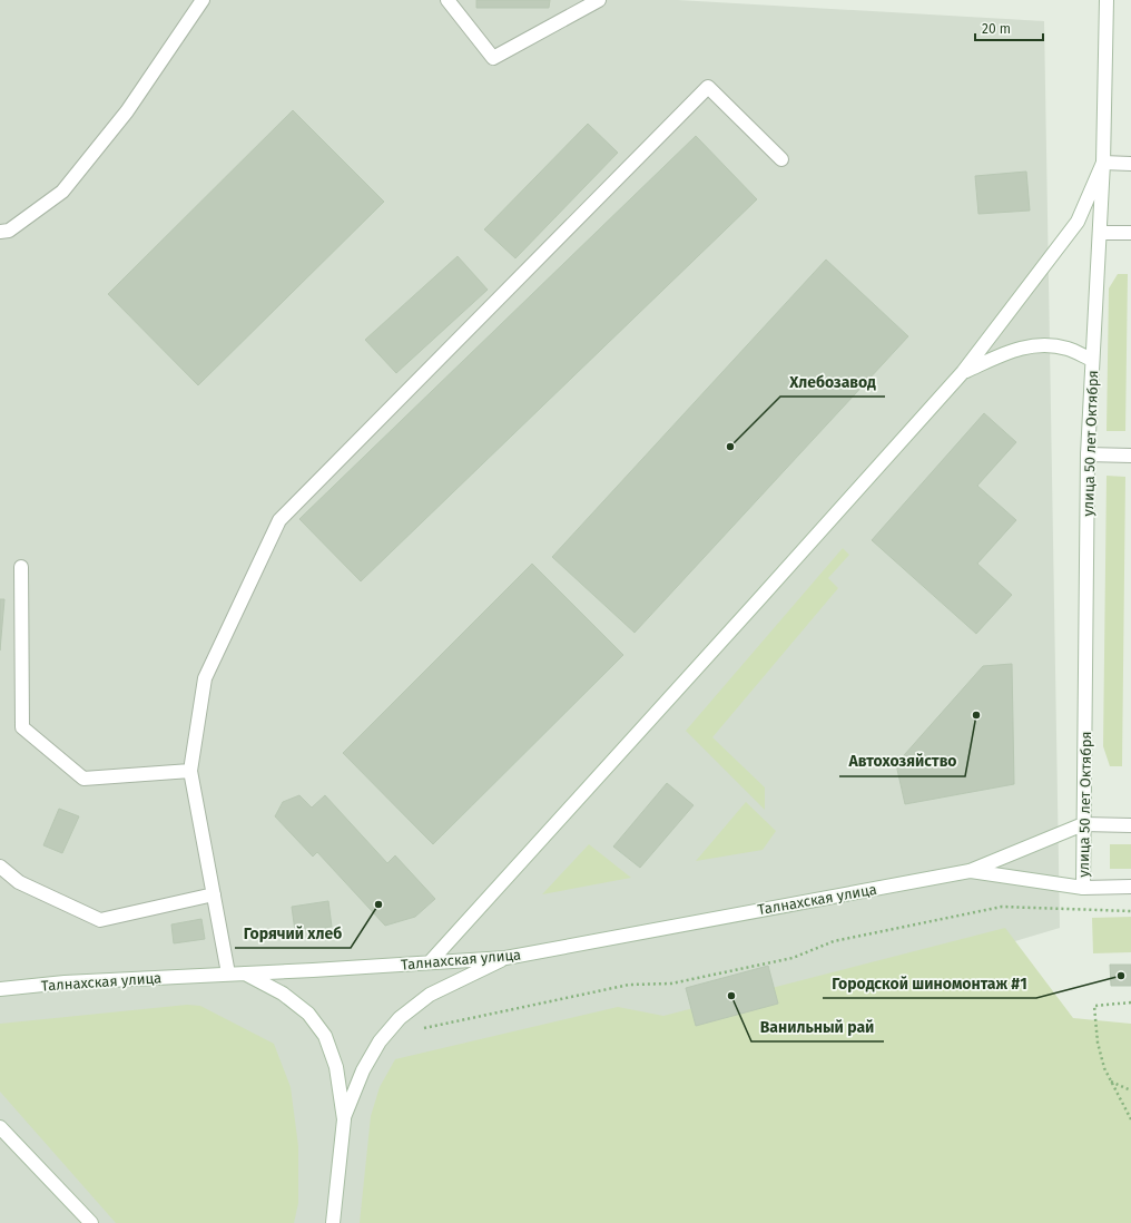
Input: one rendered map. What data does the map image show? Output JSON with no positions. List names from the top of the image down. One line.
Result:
{"streets":{"main road":["улица 50 лет Октября","Талнахская улица"]},"crossings":[["улица 50 лет Октября","Талнахская улица"]],"places":["Хлебозавод","Автохозяйство","Горячий хлеб","Городской шиномонтаж #1","Ванильный рай"],"scale_bar":"20 m"}
